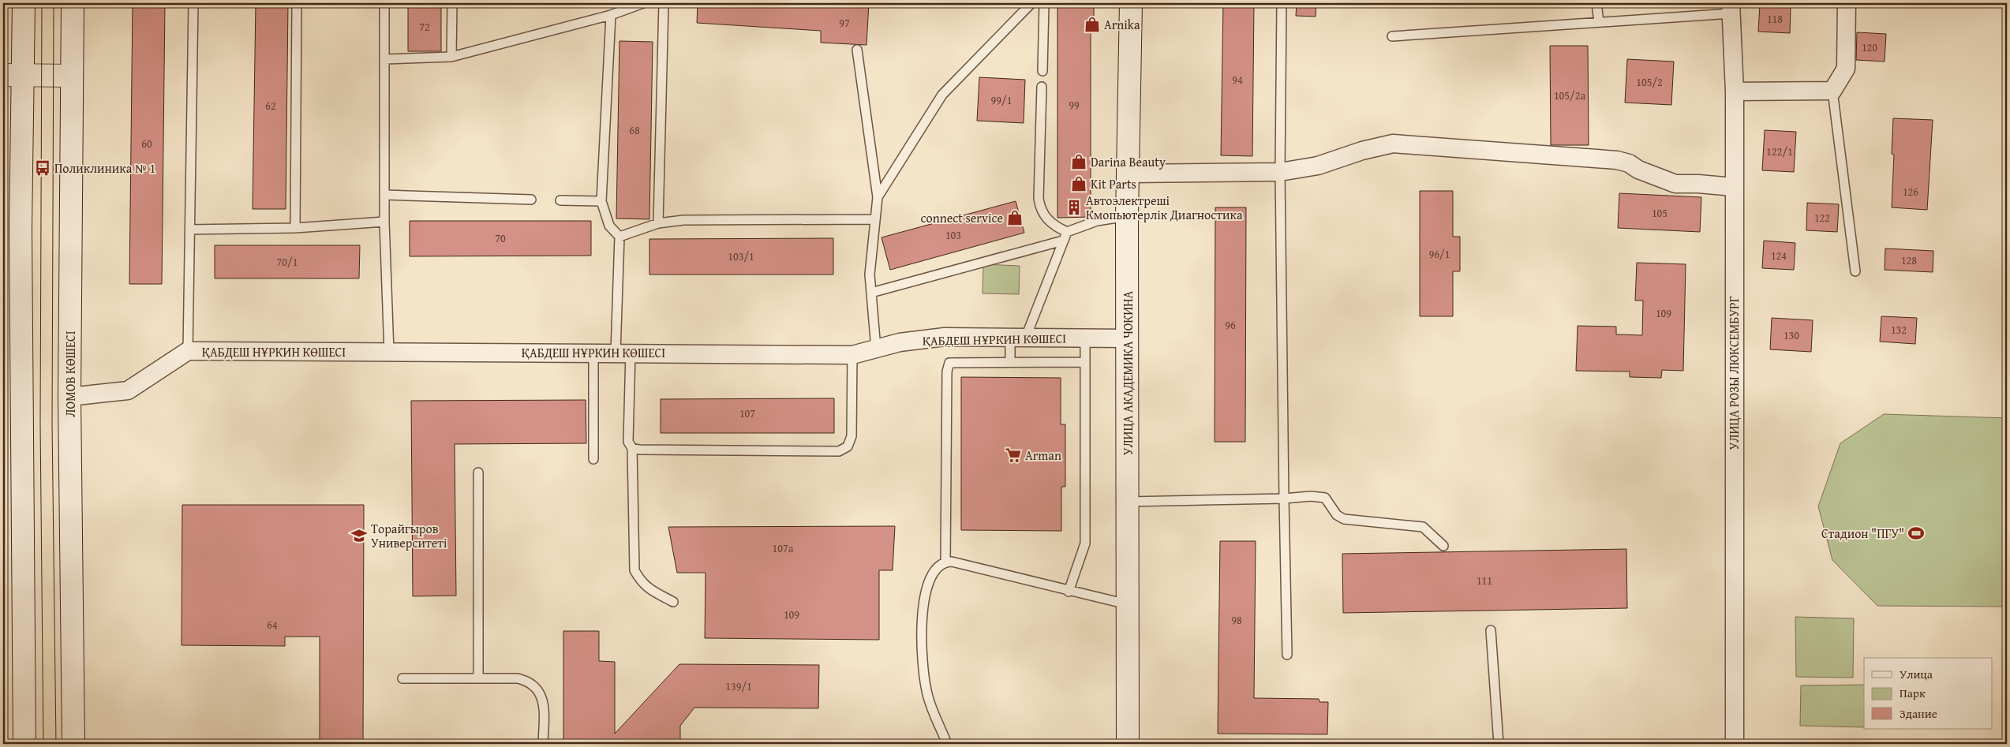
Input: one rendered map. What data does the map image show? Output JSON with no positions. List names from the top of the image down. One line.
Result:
{"streets":{"main road":["УЛИЦА АКАДЕМИКА ЧОКИНА","ЛОМОВ КӨШЕСІ"],"street":["ҚАБДЕШ НҰРКИН КӨШЕСІ","УЛИЦА РОЗЫ ЛЮКСЕМБУРГ"]},"crossings":[["ҚАБДЕШ НҰРКИН КӨШЕСІ","УЛИЦА АКАДЕМИКА ЧОКИНА"],["ҚАБДЕШ НҰРКИН КӨШЕСІ","ЛОМОВ КӨШЕСІ"]],"places":{"shop":["Arnika","Darina Beauty","Kit Parts","connect service"],"bus stop":["Поликлиника № 1"],"building":["Автоэлектреші Кмопьютерлік Диагностика"],"supermarket":["Arman"],"sports":["Стадион \"ПГУ\""],"school or university":["Торайгыров Университеті"]},"house_numbers":["118","97","72","120","94","105/2","105/2а","99/1","99","62","68","60","122/1","126","105","122","103","70","96/1","124","103/1","128","70/1","109","96","132","130","107","107а","111","109","98","64","139/1"],"legend":["Улица","Парк","Здание"]}
